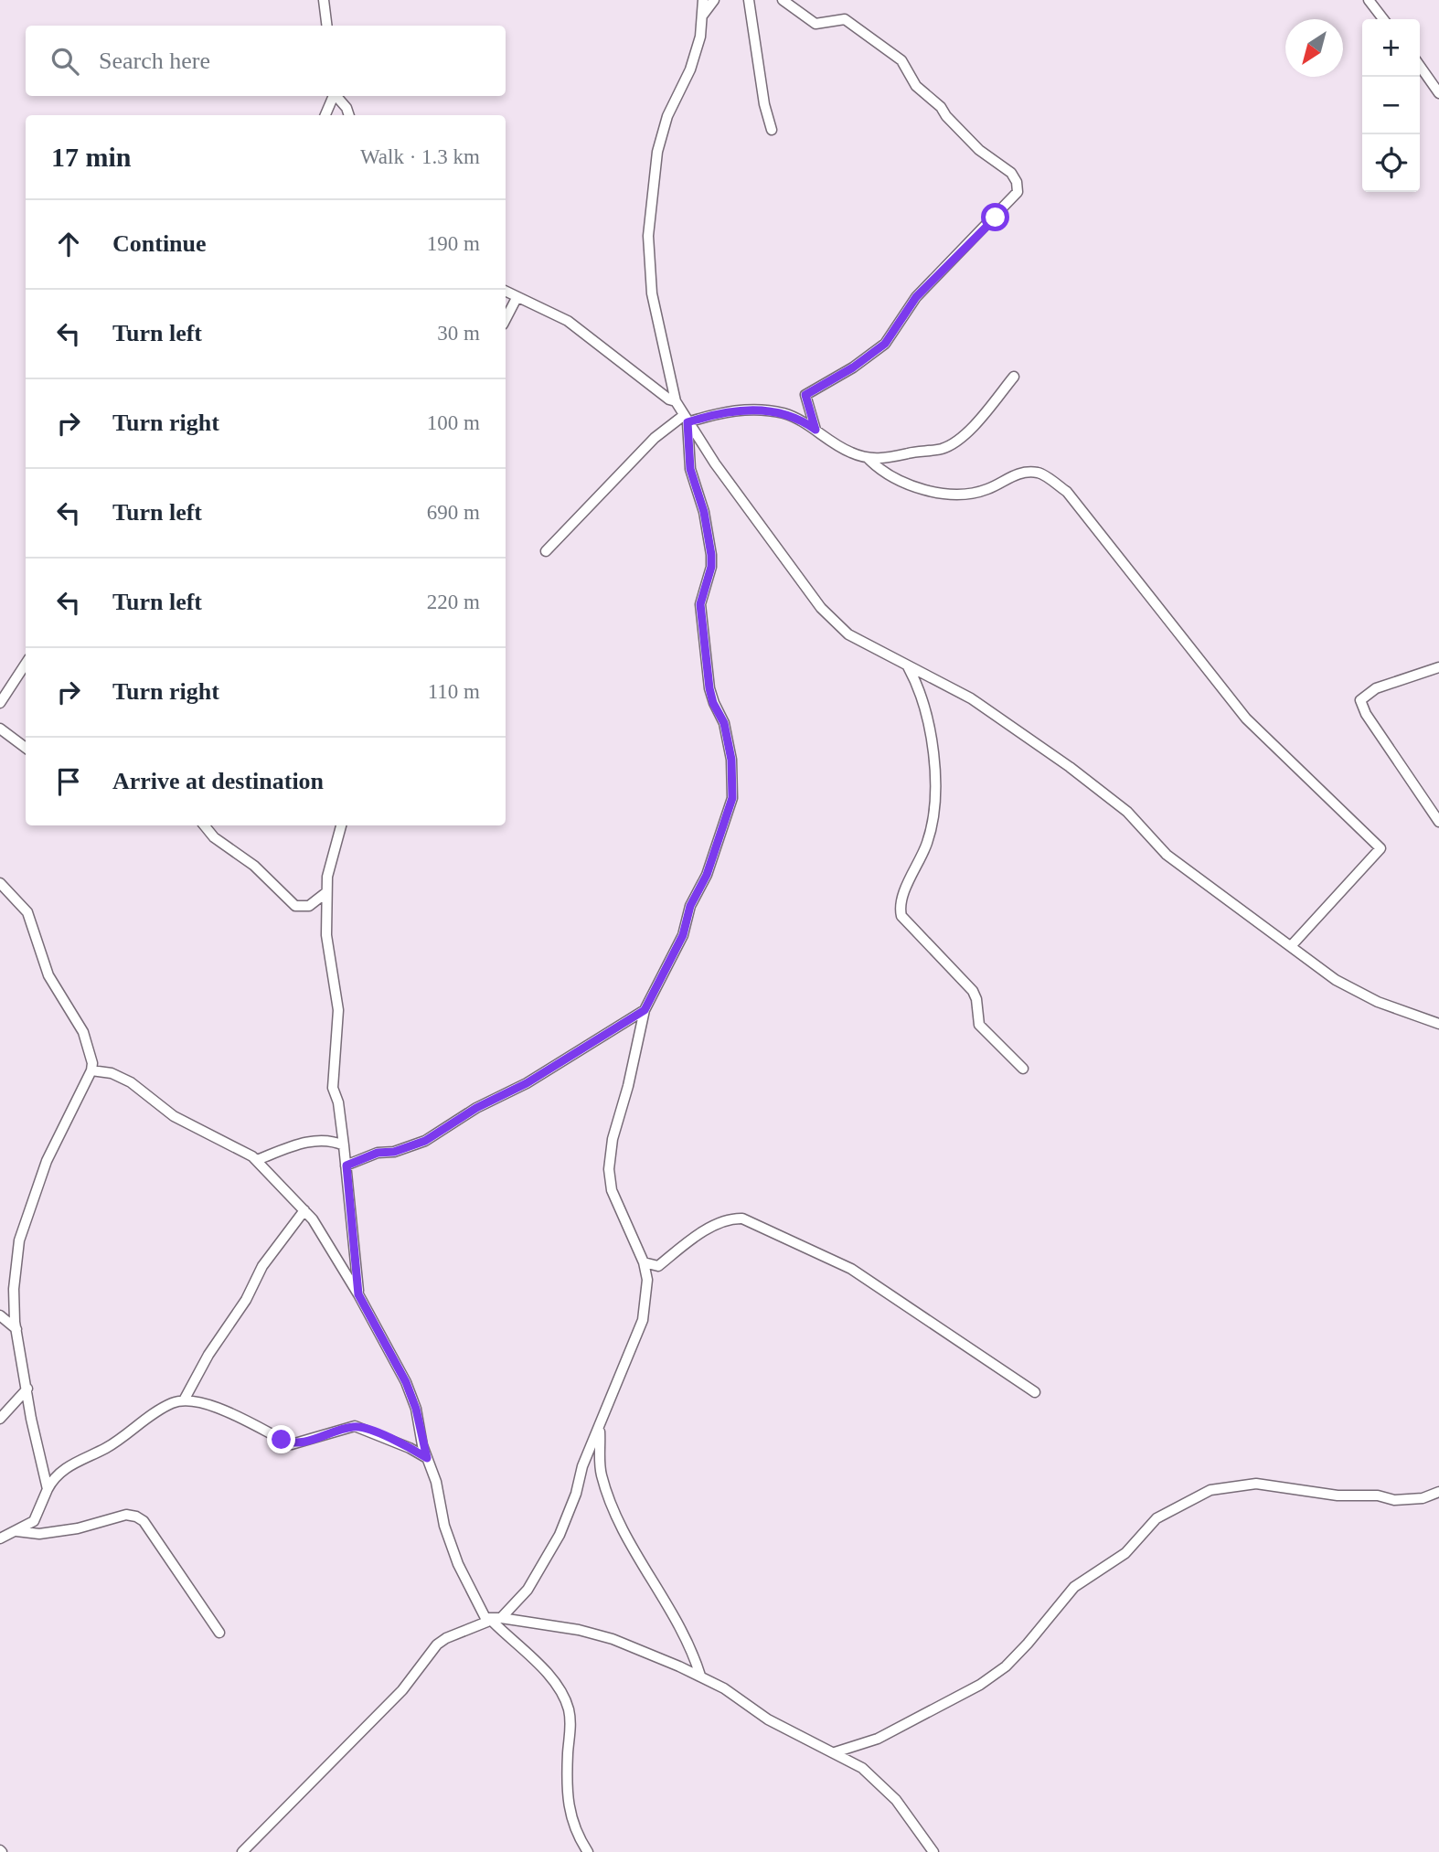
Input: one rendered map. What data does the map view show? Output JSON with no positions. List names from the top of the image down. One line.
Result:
{"north":"bottom left","page":{"map_buttons":["+","−"],"search":"Search here","heading":["17 min","Walk · 1.3 km"],"list":[["Continue","190 m"],["Turn left","30 m"],["Turn right","100 m"],["Turn left","690 m"],["Turn left","220 m"],["Turn right","110 m"],"Arrive at destination"]}}
